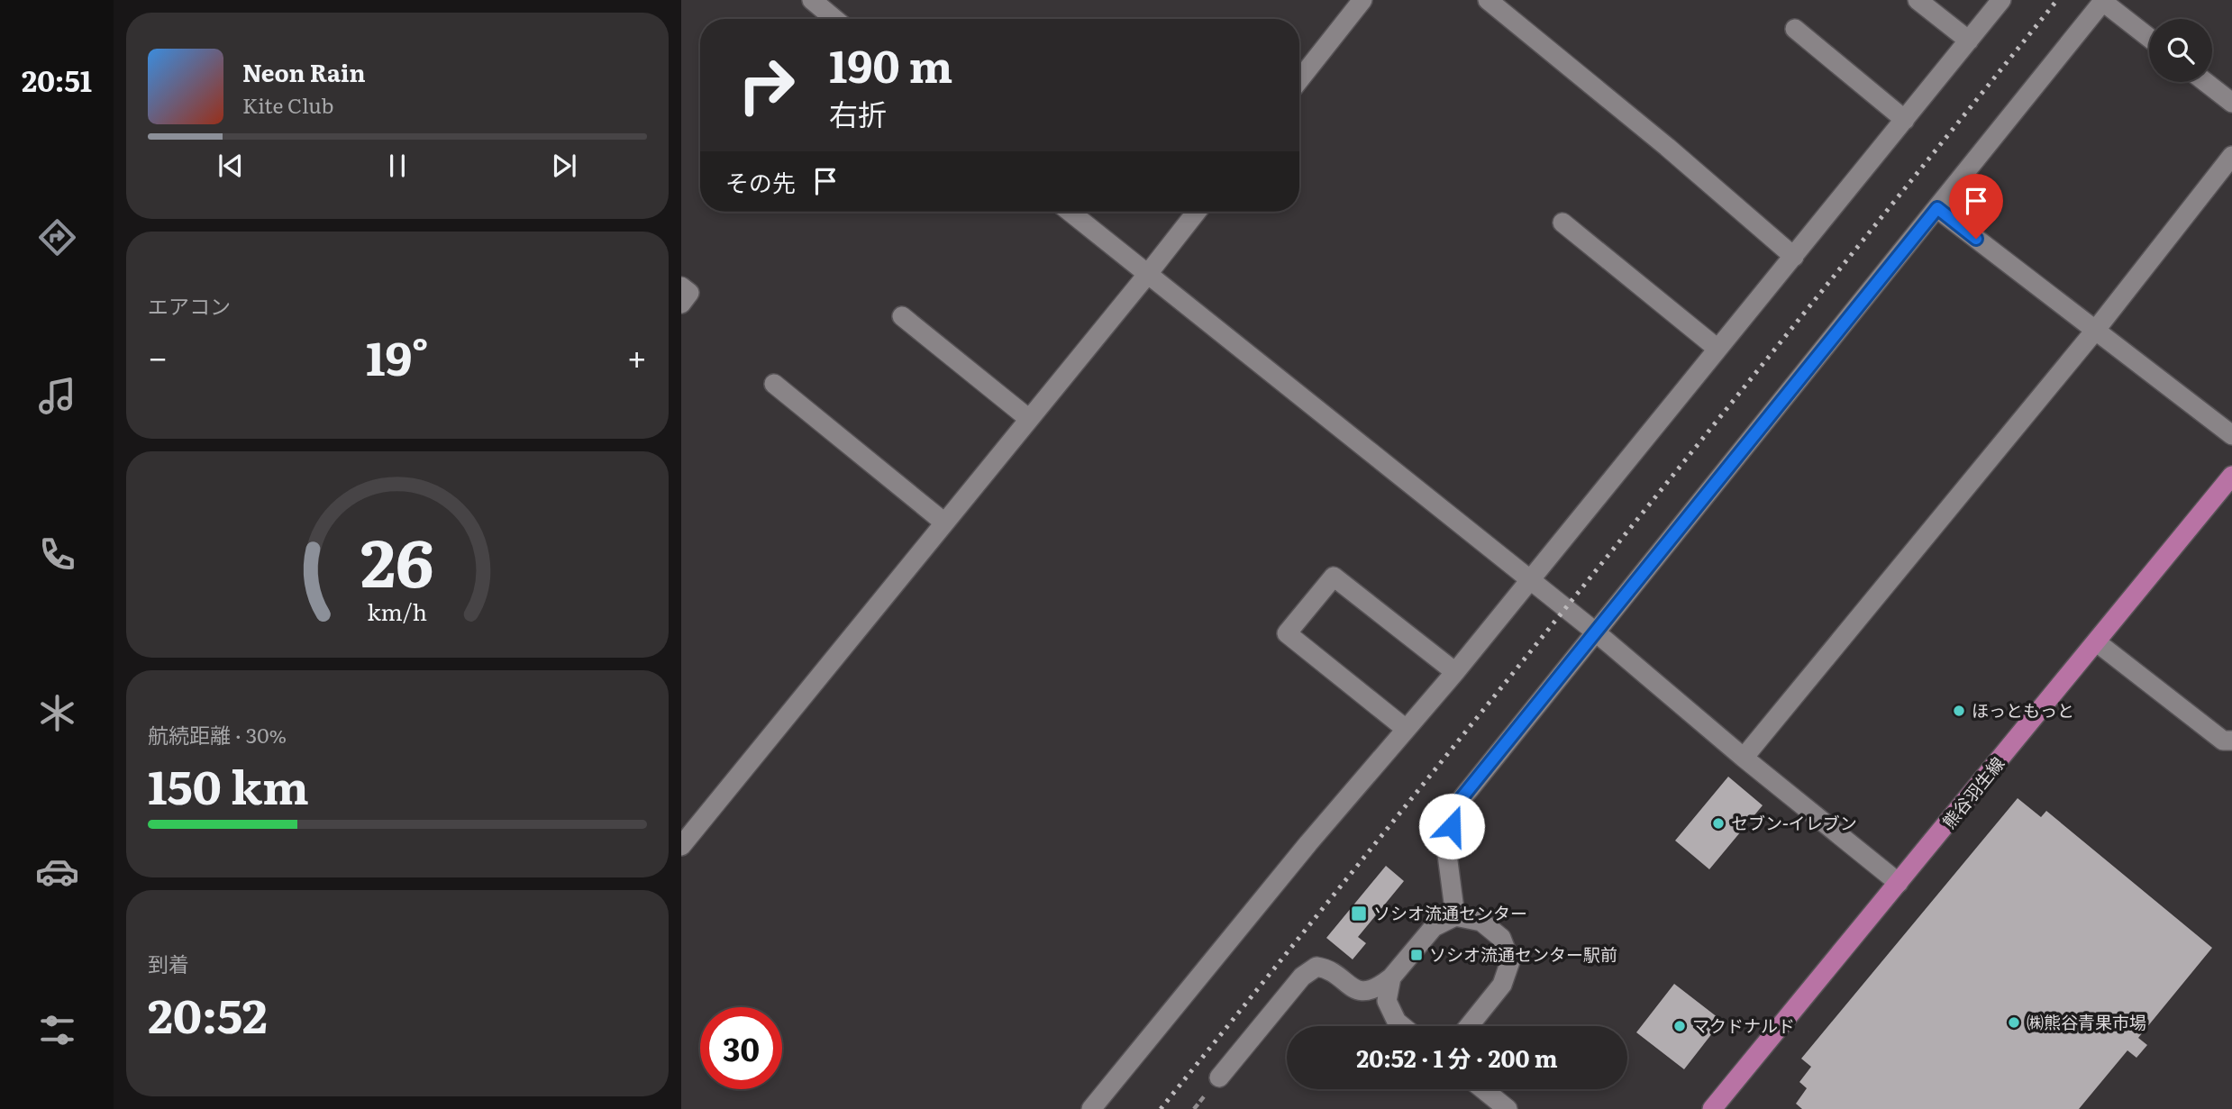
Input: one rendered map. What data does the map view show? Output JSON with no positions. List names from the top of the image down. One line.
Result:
{"streets":{"main road":["熊谷羽生線"]},"places":{"other":["ほっともっと","セブン-イレブン","㈱熊谷青果市場","マクドナルド"],"transit":["ソシオ流通センター","ソシオ流通センター駅前"]},"page":{"tabs":"20:51","turn":["190 m","右折"],"song":["Neon Rain","Kite Club"],"then":"その先","tile":["エアコン",["航続距離 · 30%","150 km"],["到着","20:52"]],"heat":["−","19°","+"],"limit":"30","trip":"20:52 · 1 分 · 200 m","gauge":["26","km/h"]}}
